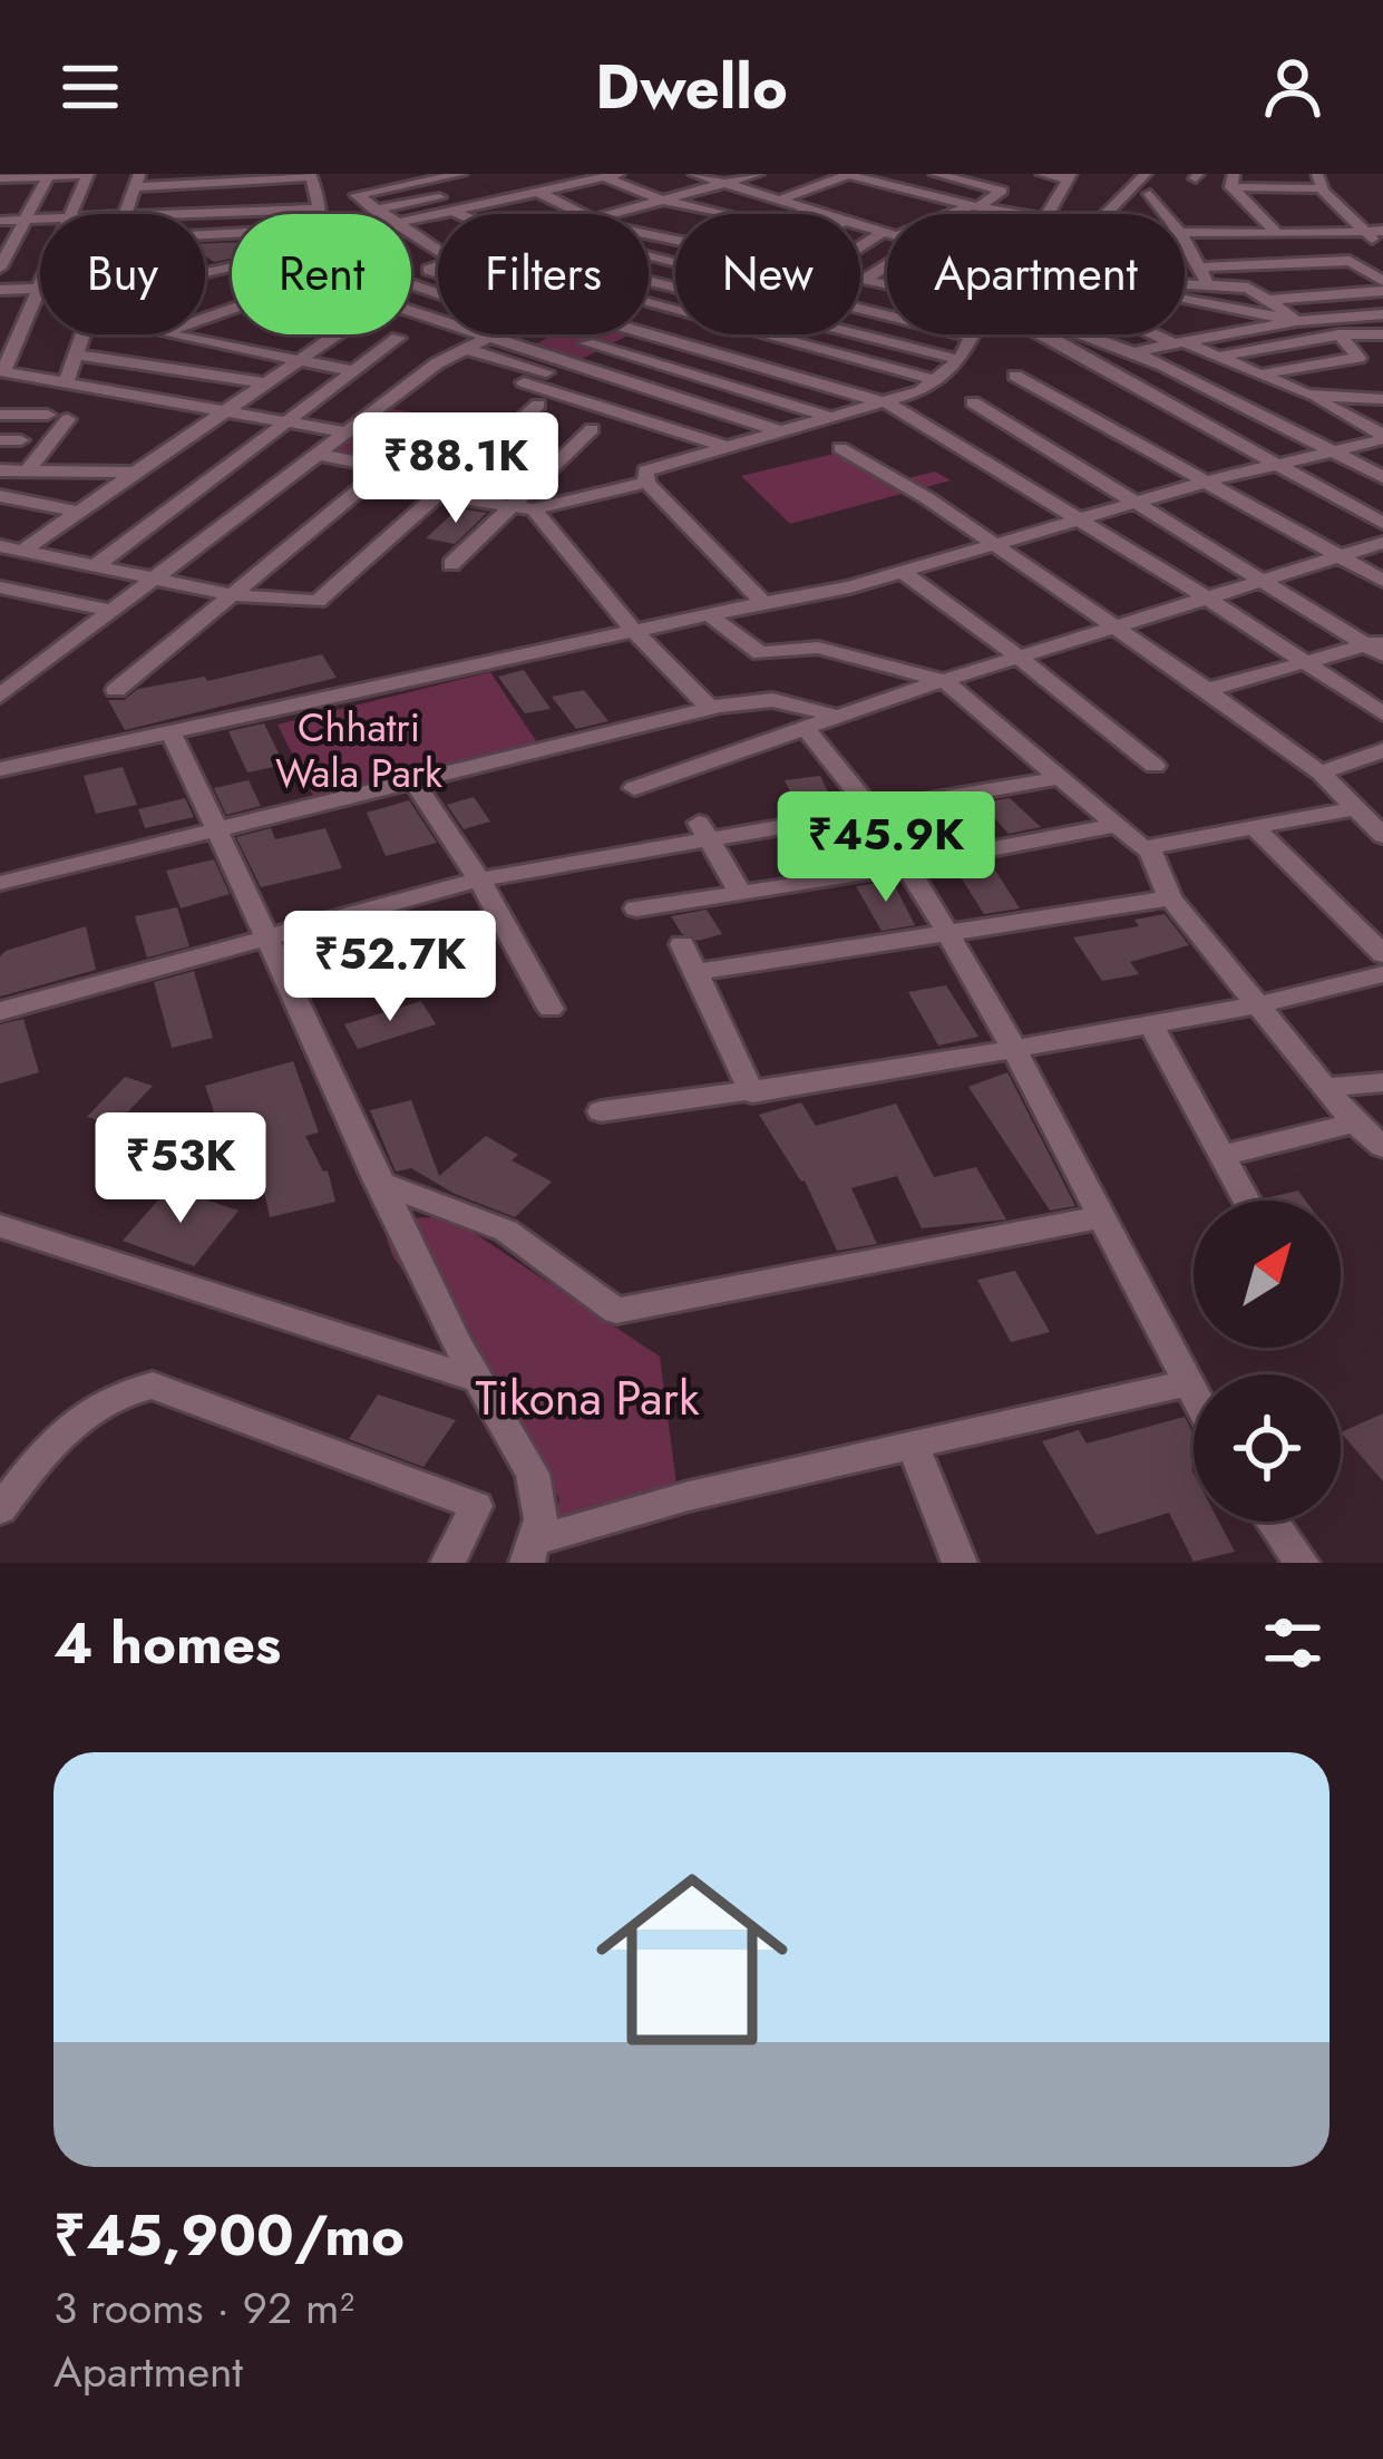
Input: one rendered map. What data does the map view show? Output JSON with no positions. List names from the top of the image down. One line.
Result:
{"parks":["Chhatri Wala Park","Tikona Park"],"north":"top right","page":{"header":"Dwello","chip":["Buy","Rent","Filters","New","Apartment"],"price":["₹88.1K","₹45.9K","₹52.7K","₹53K"],"heading":"4 homes","list":[{"name":"₹45,900/mo","note":"3 rooms · 92 m² · Apartment"}]}}
